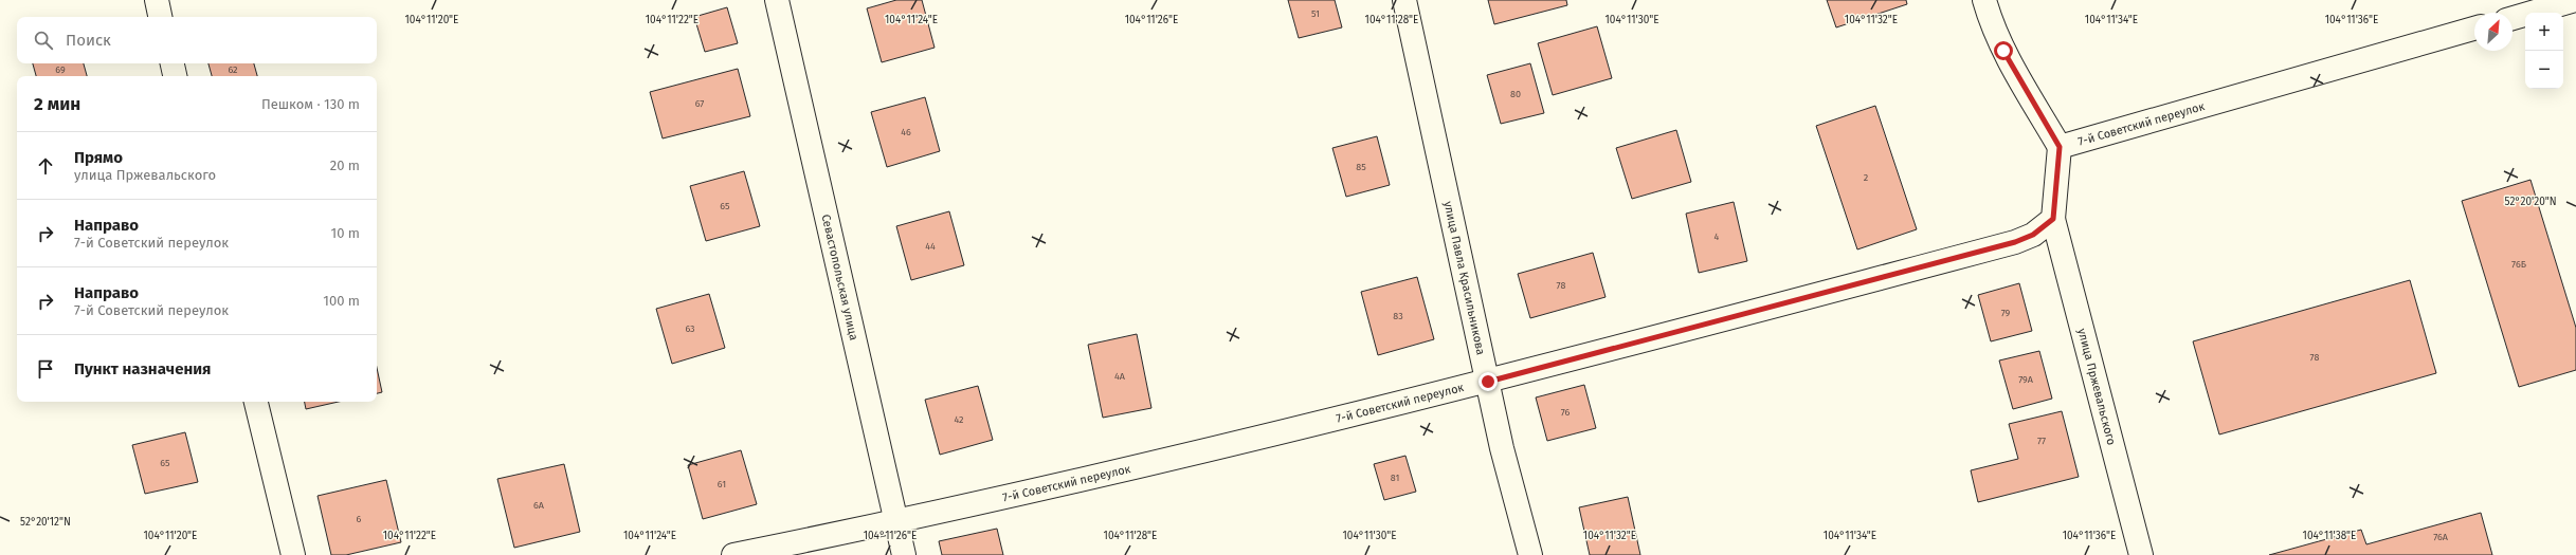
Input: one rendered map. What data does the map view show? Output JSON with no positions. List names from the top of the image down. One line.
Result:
{"streets":{"street":["7-й Советский переулок","Севастопольская улица","улица Павла Красильникова","улица Пржевальского"]},"crossings":[["7-й Советский переулок","Севастопольская улица"],["7-й Советский переулок","улица Павла Красильникова"],["7-й Советский переулок","улица Пржевальского"]],"house_numbers":["51","69","62","80","67","46","85","2","65","4","44","76Б","78","79","83","63","78","4А","79А","76","42","77","65","81","61","6А","6","76А"],"north":"top right","page":{"map_buttons":["+","−"],"search":"Поиск","heading":["2 мин","Пешком · 130 m"],"list":[["Прямо","улица Пржевальского","20 m"],["Направо","7-й Советский переулок","10 m"],["Направо","7-й Советский переулок","100 m"],"Пункт назначения"]},"coordinates":["104°11'20\"E","104°11'22\"E","104°11'24\"E","104°11'26\"E","104°11'28\"E","104°11'30\"E","104°11'32\"E","104°11'34\"E","104°11'36\"E","52°20'20\"N","52°20'12\"N","104°11'38\"E"]}
